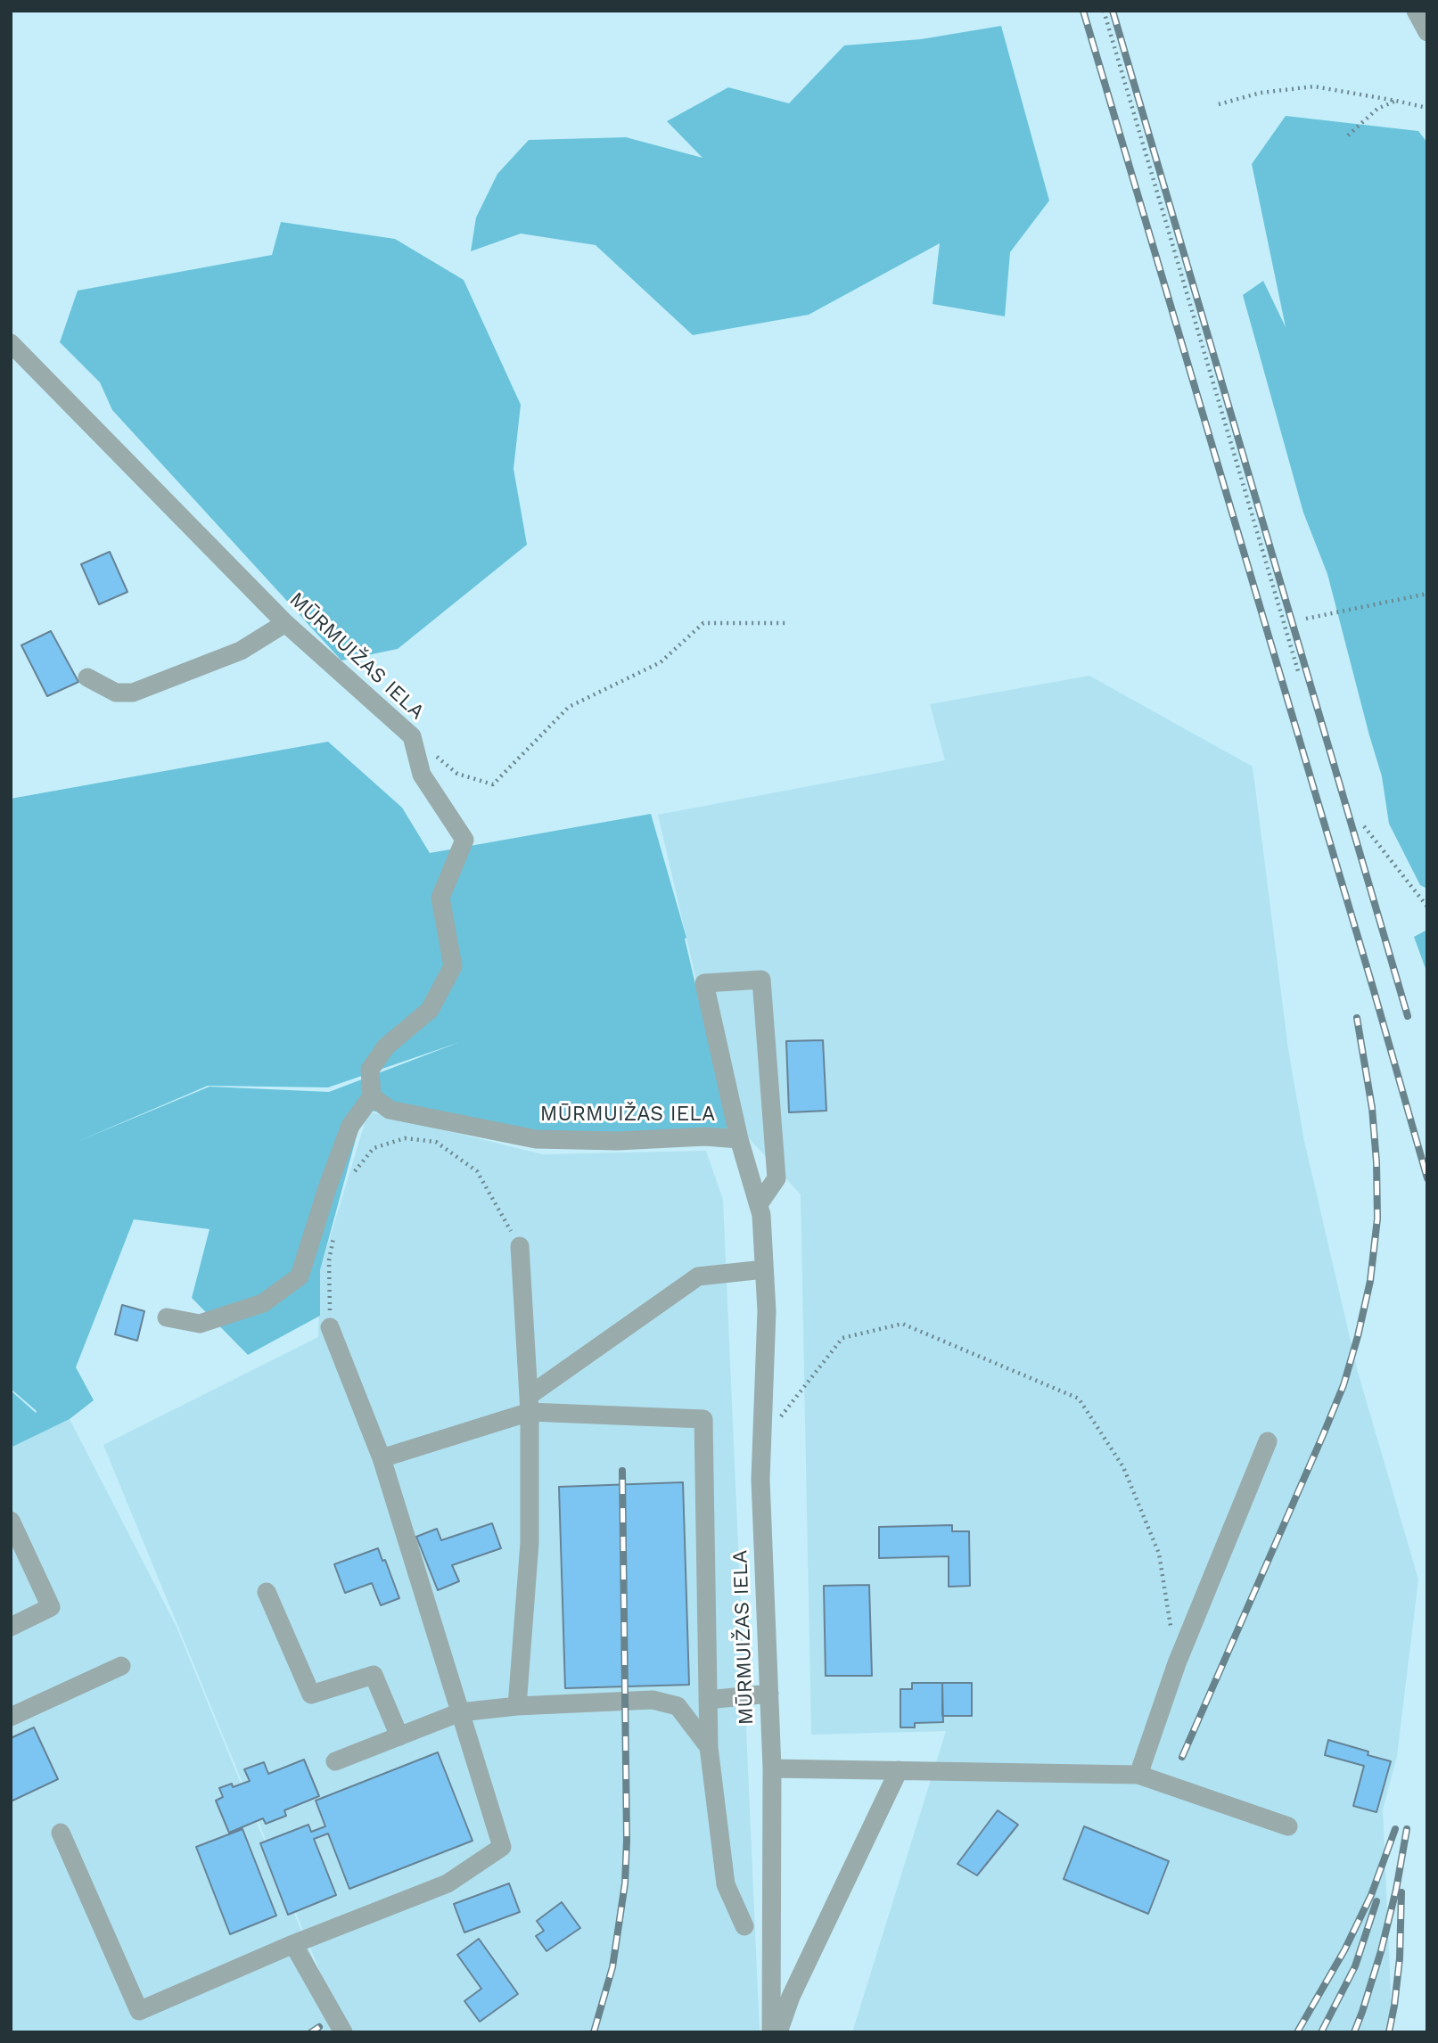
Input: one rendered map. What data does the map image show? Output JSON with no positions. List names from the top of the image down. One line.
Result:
{"streets":{"street":["MŪRMUIŽAS IELA"]}}
